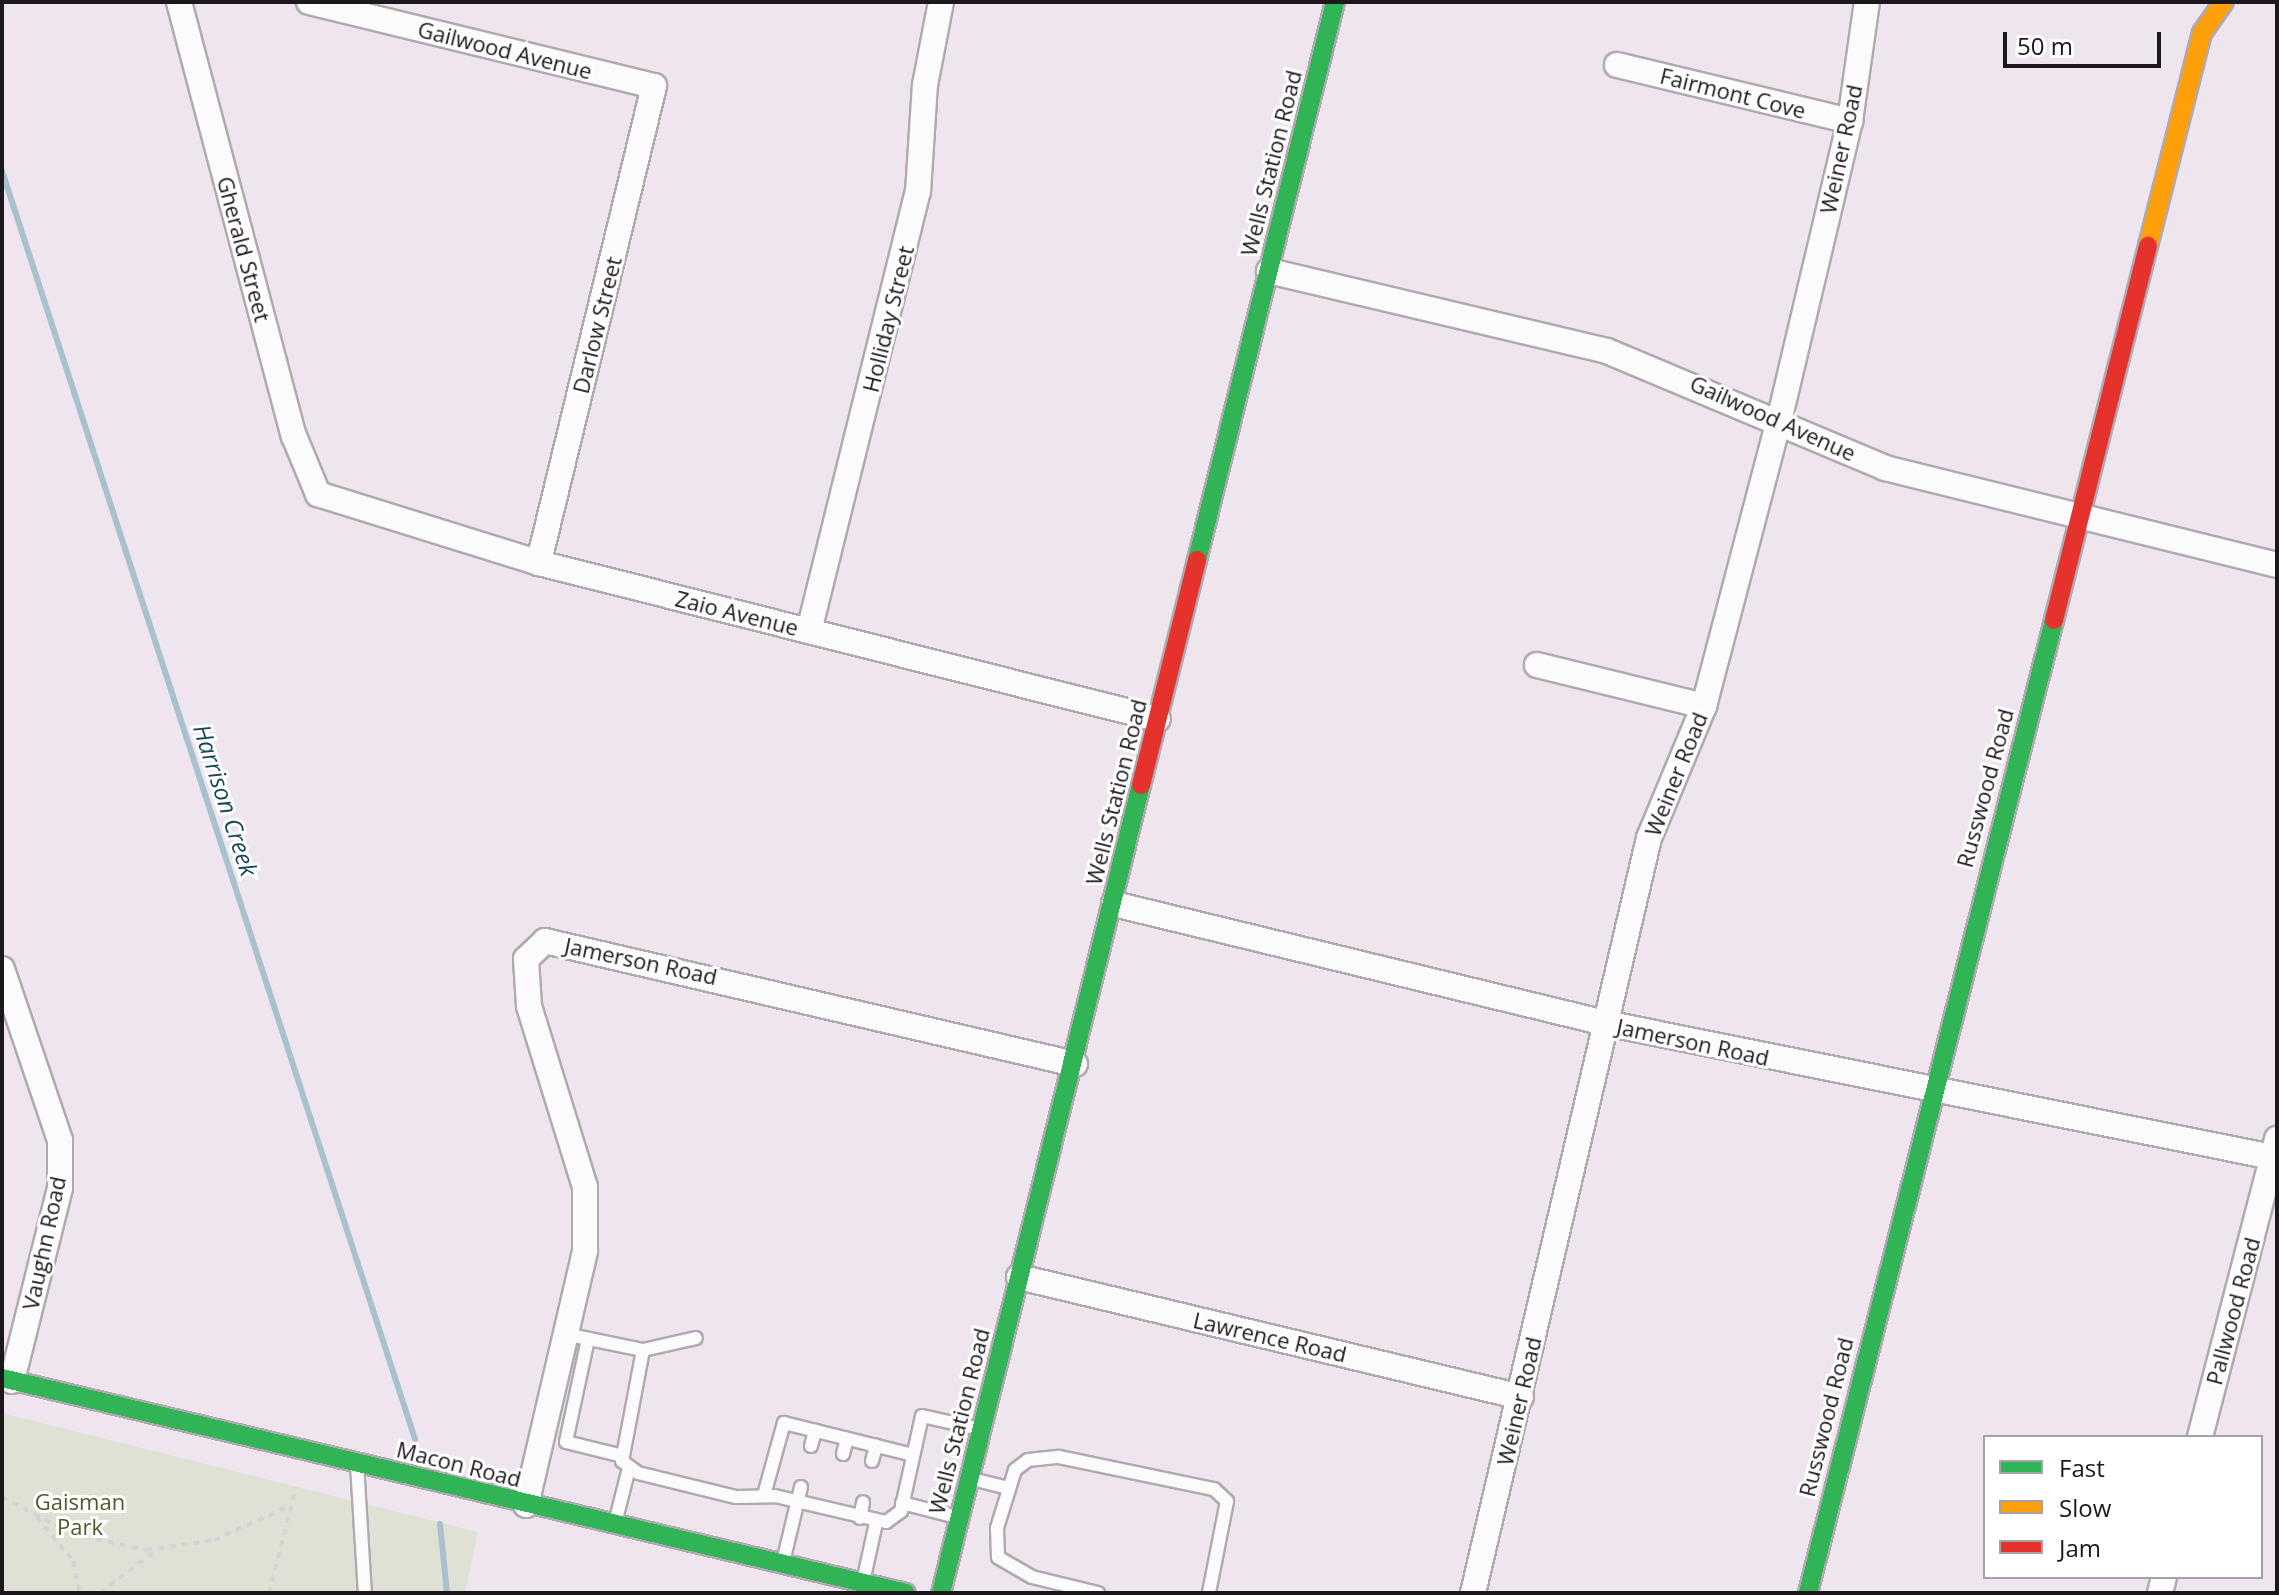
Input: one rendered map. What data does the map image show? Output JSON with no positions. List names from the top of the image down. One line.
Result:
{"streets":{"street":["Gailwood Avenue","Fairmont Cove","Weiner Road","Wells Station Road","Gherald Street","Holliday Street","Darlow Street","Zaio Avenue","Russwood Road","Jamerson Road","Vaughn Road","Pallwood Road","Lawrence Road","Macon Road"]},"crossings":[["Gailwood Avenue","Weiner Road"],["Gailwood Avenue","Wells Station Road"],["Gailwood Avenue","Darlow Street"],["Gailwood Avenue","Russwood Road"],["Fairmont Cove","Weiner Road"],["Weiner Road","Jamerson Road"],["Weiner Road","Lawrence Road"],["Wells Station Road","Zaio Avenue"],["Wells Station Road","Jamerson Road"],["Wells Station Road","Lawrence Road"],["Gherald Street","Zaio Avenue"],["Holliday Street","Zaio Avenue"],["Darlow Street","Zaio Avenue"],["Russwood Road","Jamerson Road"],["Jamerson Road","Pallwood Road"],["Jamerson Road","Macon Road"],["Vaughn Road","Macon Road"]],"water":["Harrison Creek"],"parks":["Gaisman Park"],"legend":["Fast","Slow","Jam"],"scale_bar":"50 m"}
